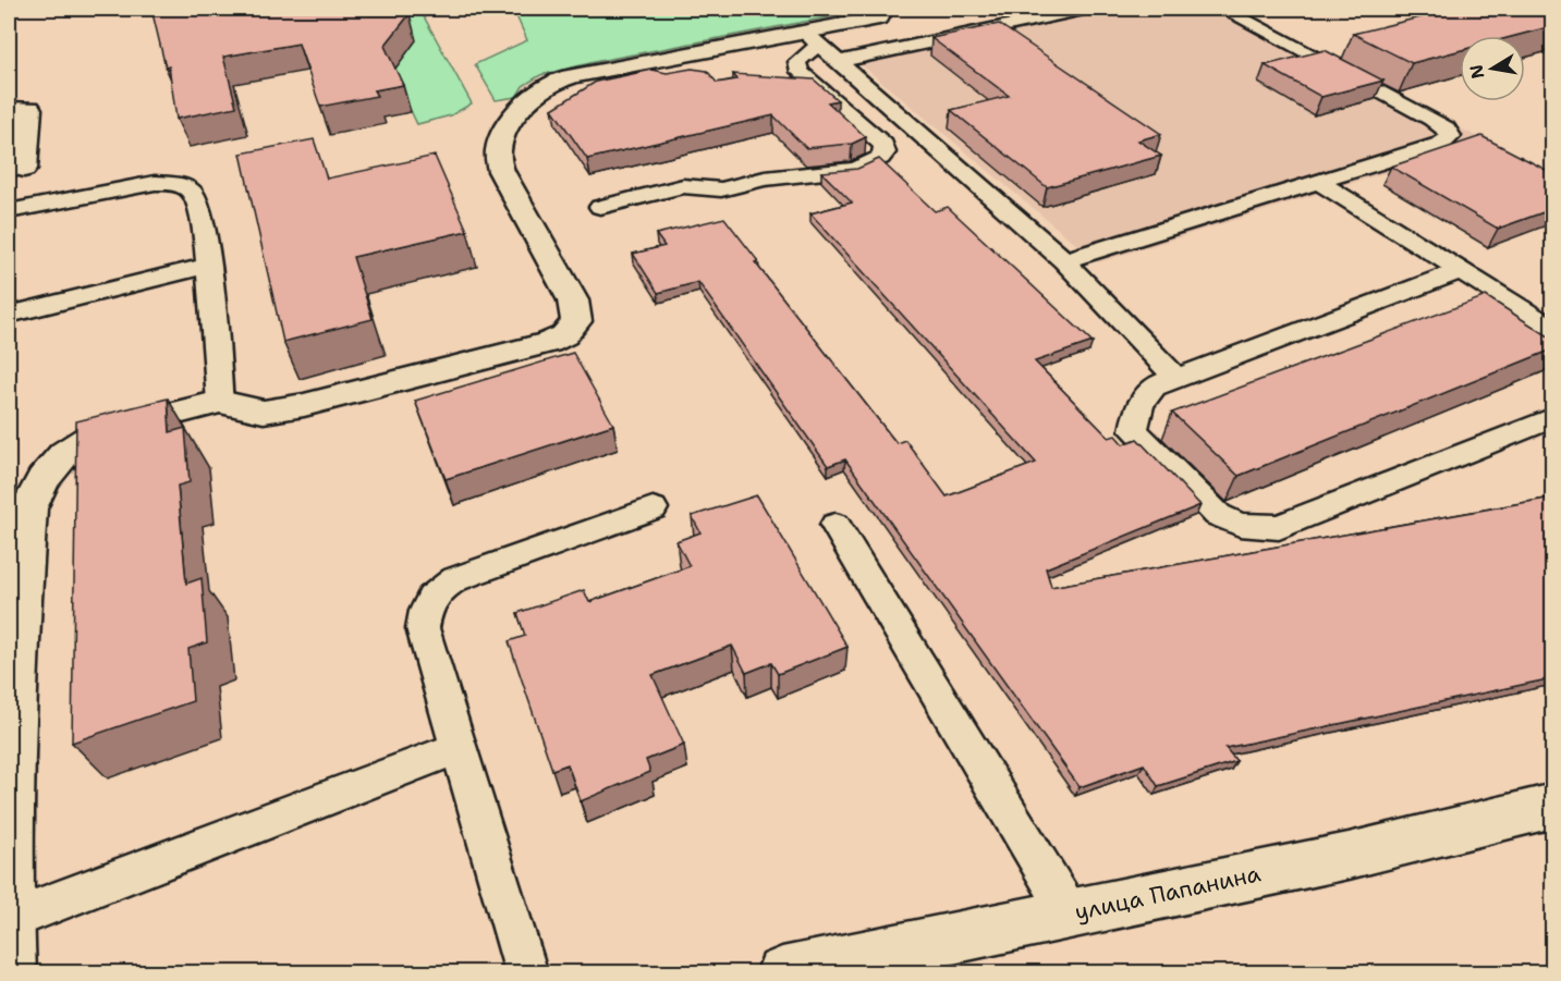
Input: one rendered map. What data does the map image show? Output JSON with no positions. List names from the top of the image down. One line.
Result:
{"streets":{"street":["улица Папанина"]},"north":"left"}
